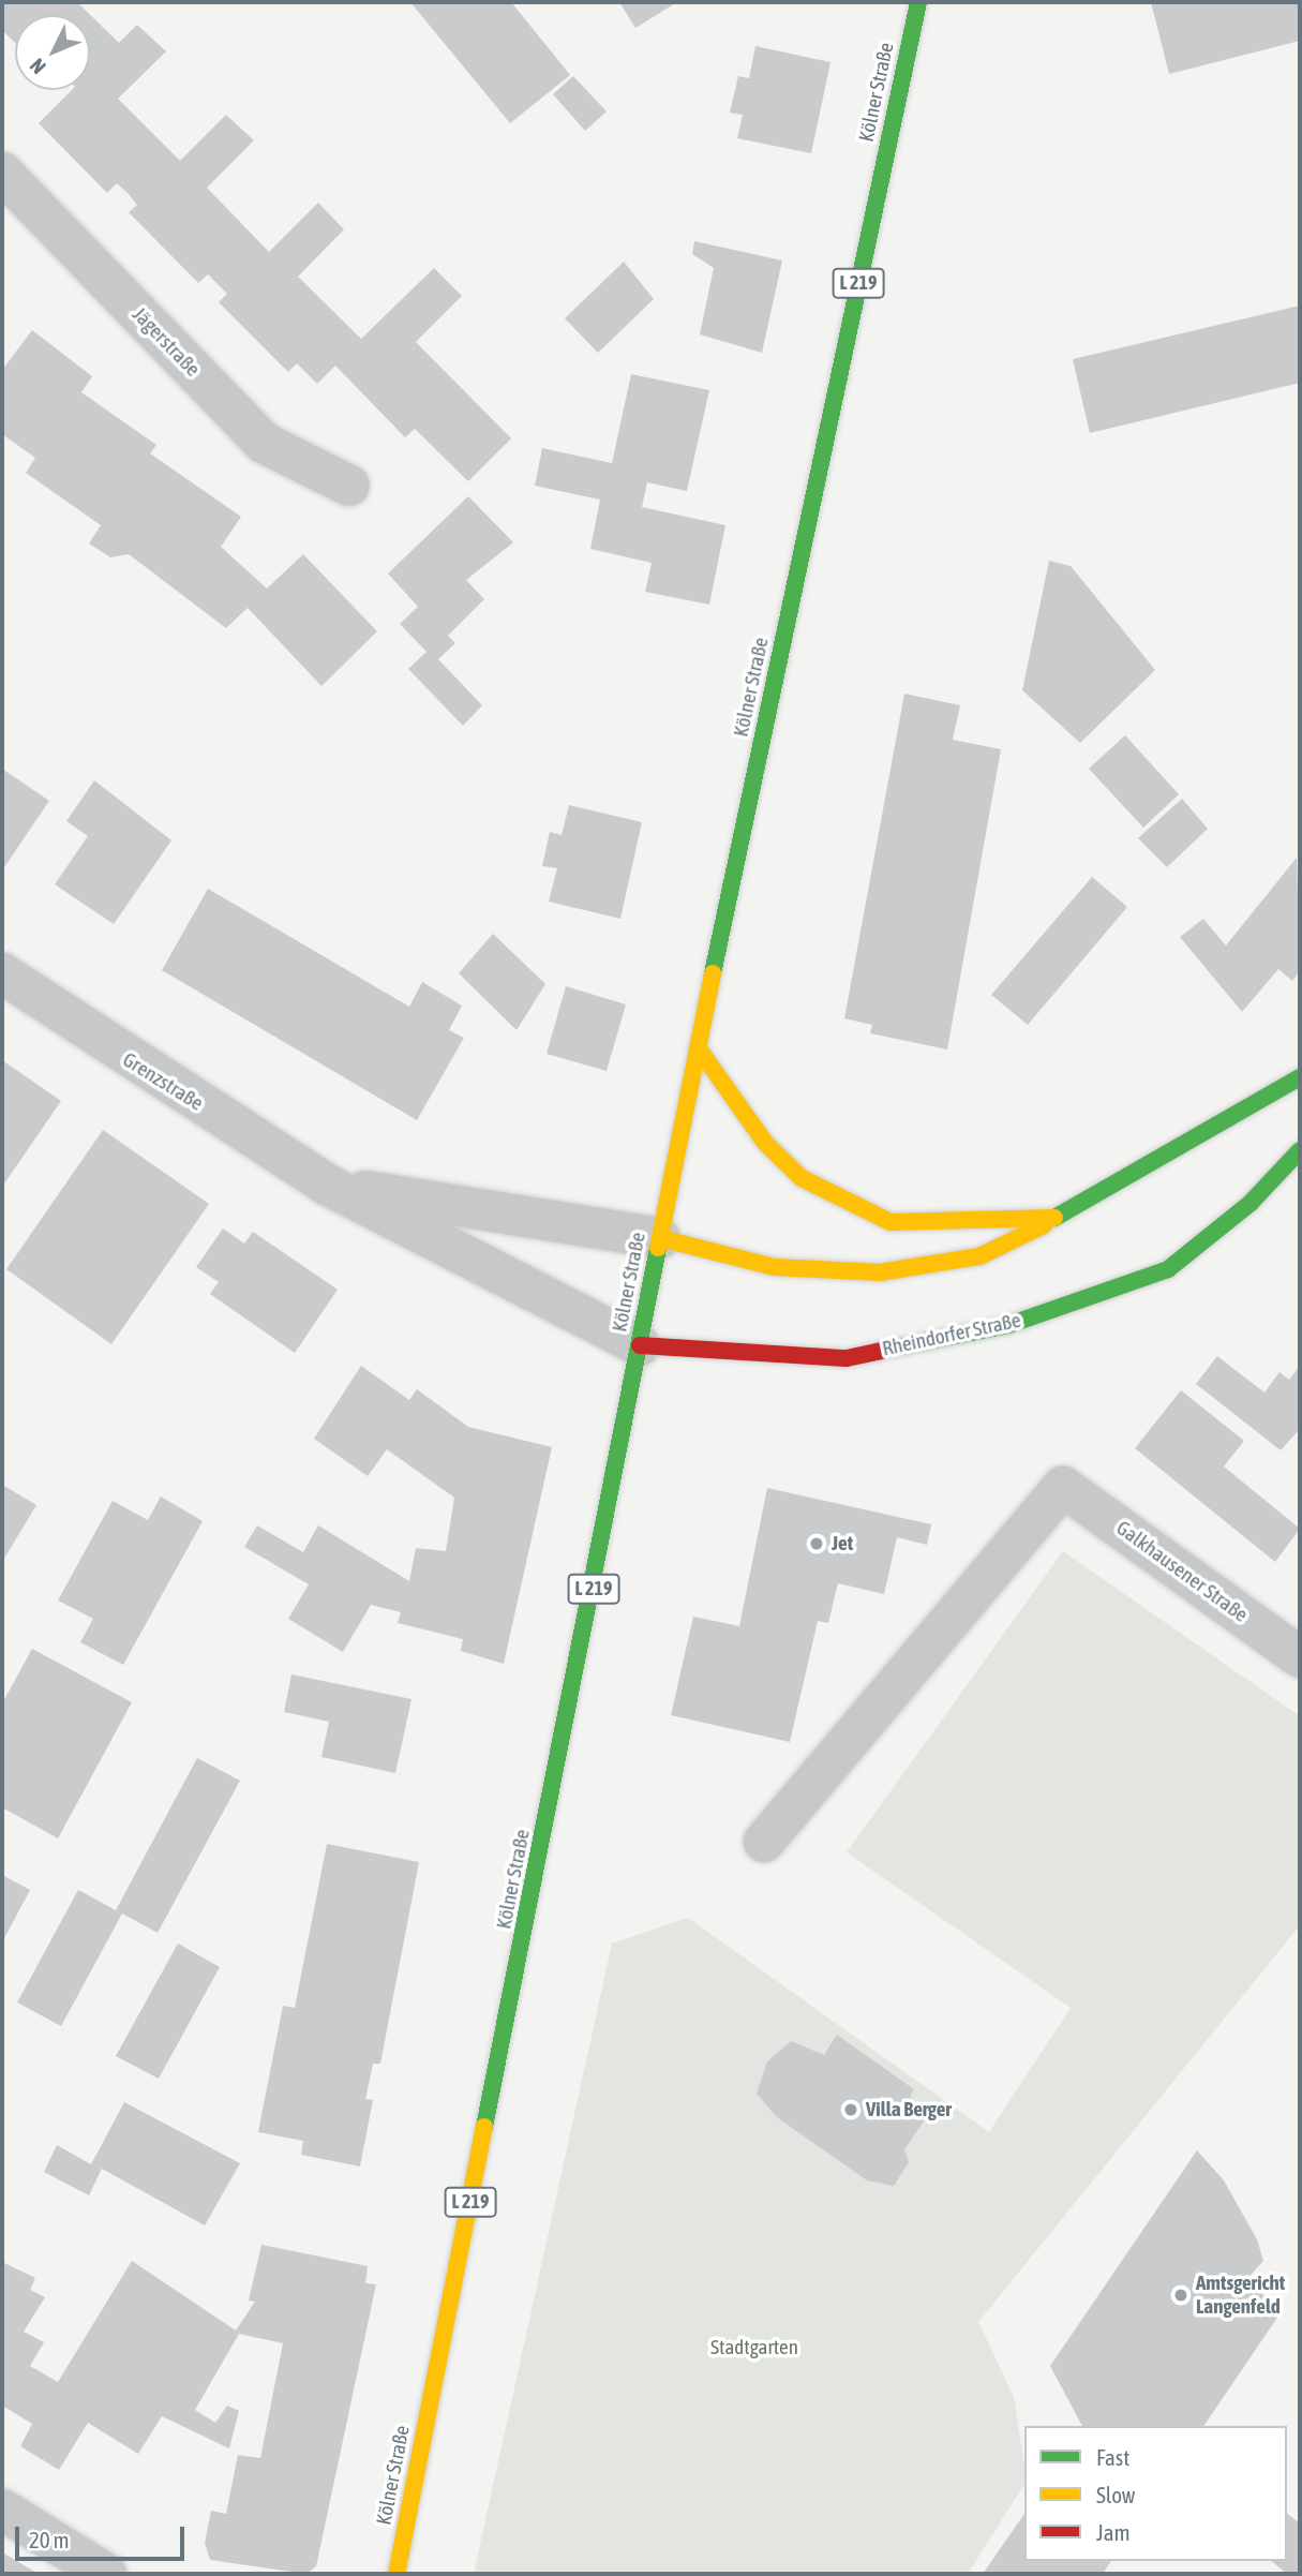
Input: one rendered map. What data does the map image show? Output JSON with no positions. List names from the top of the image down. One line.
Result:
{"streets":{"main road":["Kölner Straße","L 219","Rheindorfer Straße"],"street":["Jägerstraße","Grenzstraße","Galkhausener Straße"]},"crossings":[["Kölner Straße","Grenzstraße"],["Kölner Straße","Rheindorfer Straße"],["Grenzstraße","Rheindorfer Straße"]],"parks":["Stadtgarten"],"places":["Jet","Villa Berger","Amtsgericht Langenfeld"],"legend":["Fast","Slow","Jam"],"scale_bar":"20 m","north":"bottom left"}
